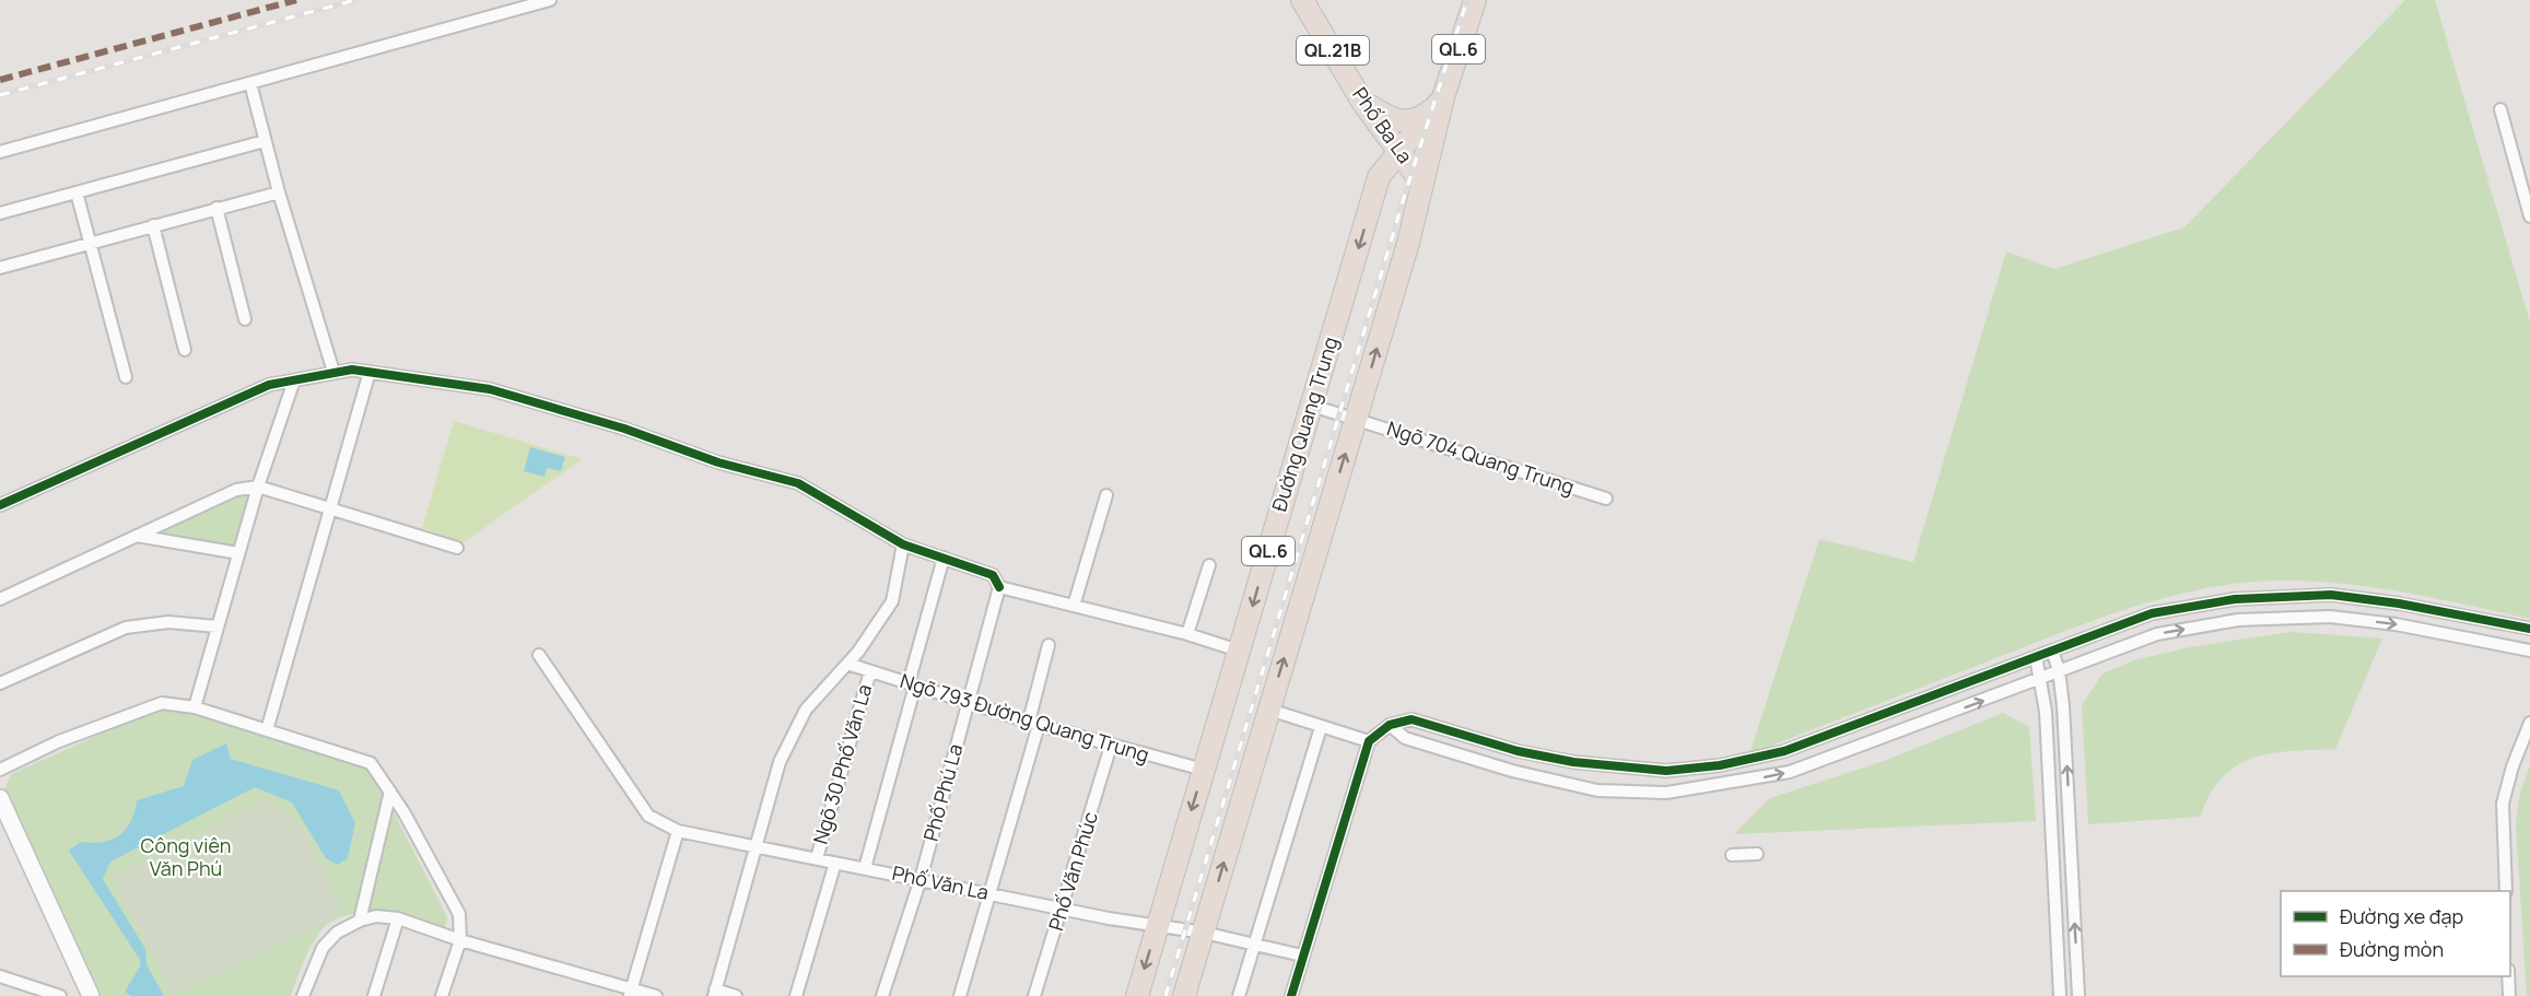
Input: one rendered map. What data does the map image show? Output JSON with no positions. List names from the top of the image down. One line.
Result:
{"streets":{"highway":["QL.6","QL.21B","Phố Ba La","Đường Quang Trung"],"street":["Ngõ 704 Quang Trung","Ngõ 793 Đường Quang Trung","Ngõ 30 Phố Văn La","Phố Phú La","Phố Văn Phúc","Phố Văn La"]},"crossings":[["Phố Ba La","Đường Quang Trung"],["Đường Quang Trung","Ngõ 704 Quang Trung"],["Đường Quang Trung","Ngõ 793 Đường Quang Trung"],["Đường Quang Trung","Phố Văn La"],["Ngõ 793 Đường Quang Trung","Ngõ 30 Phố Văn La"],["Ngõ 793 Đường Quang Trung","Phố Phú La"],["Ngõ 793 Đường Quang Trung","Phố Văn Phúc"],["Ngõ 30 Phố Văn La","Phố Văn La"],["Phố Phú La","Phố Văn La"],["Phố Văn Phúc","Phố Văn La"]],"parks":["Công viên Văn Phú"],"legend":["Đường xe đạp","Đường mòn"]}
